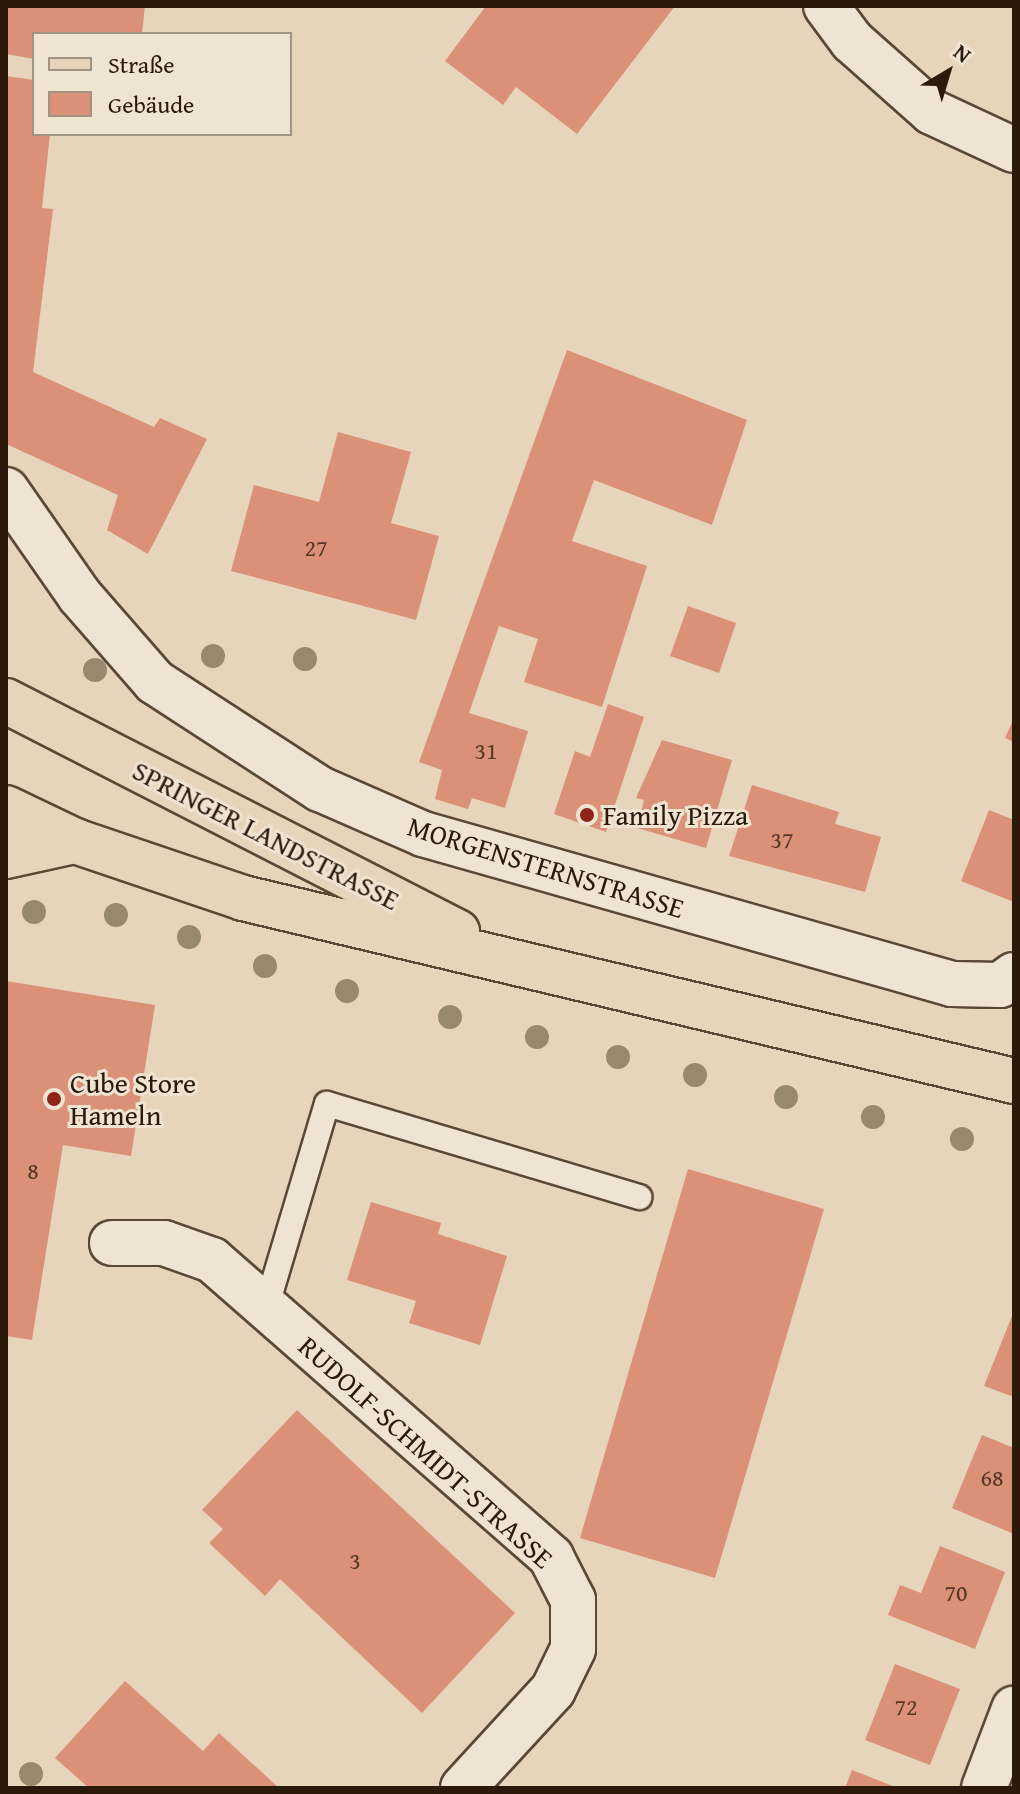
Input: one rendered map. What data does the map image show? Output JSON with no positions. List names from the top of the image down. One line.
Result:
{"streets":{"main road":["SPRINGER LANDSTRASSE"],"street":["MORGENSTERNSTRASSE","RUDOLF-SCHMIDT-STRASSE"]},"places":["Family Pizza","Cube Store Hameln"],"house_numbers":["27","31","37","8","68","3","70","72"],"legend":["Straße","Gebäude"],"north":"top right"}
